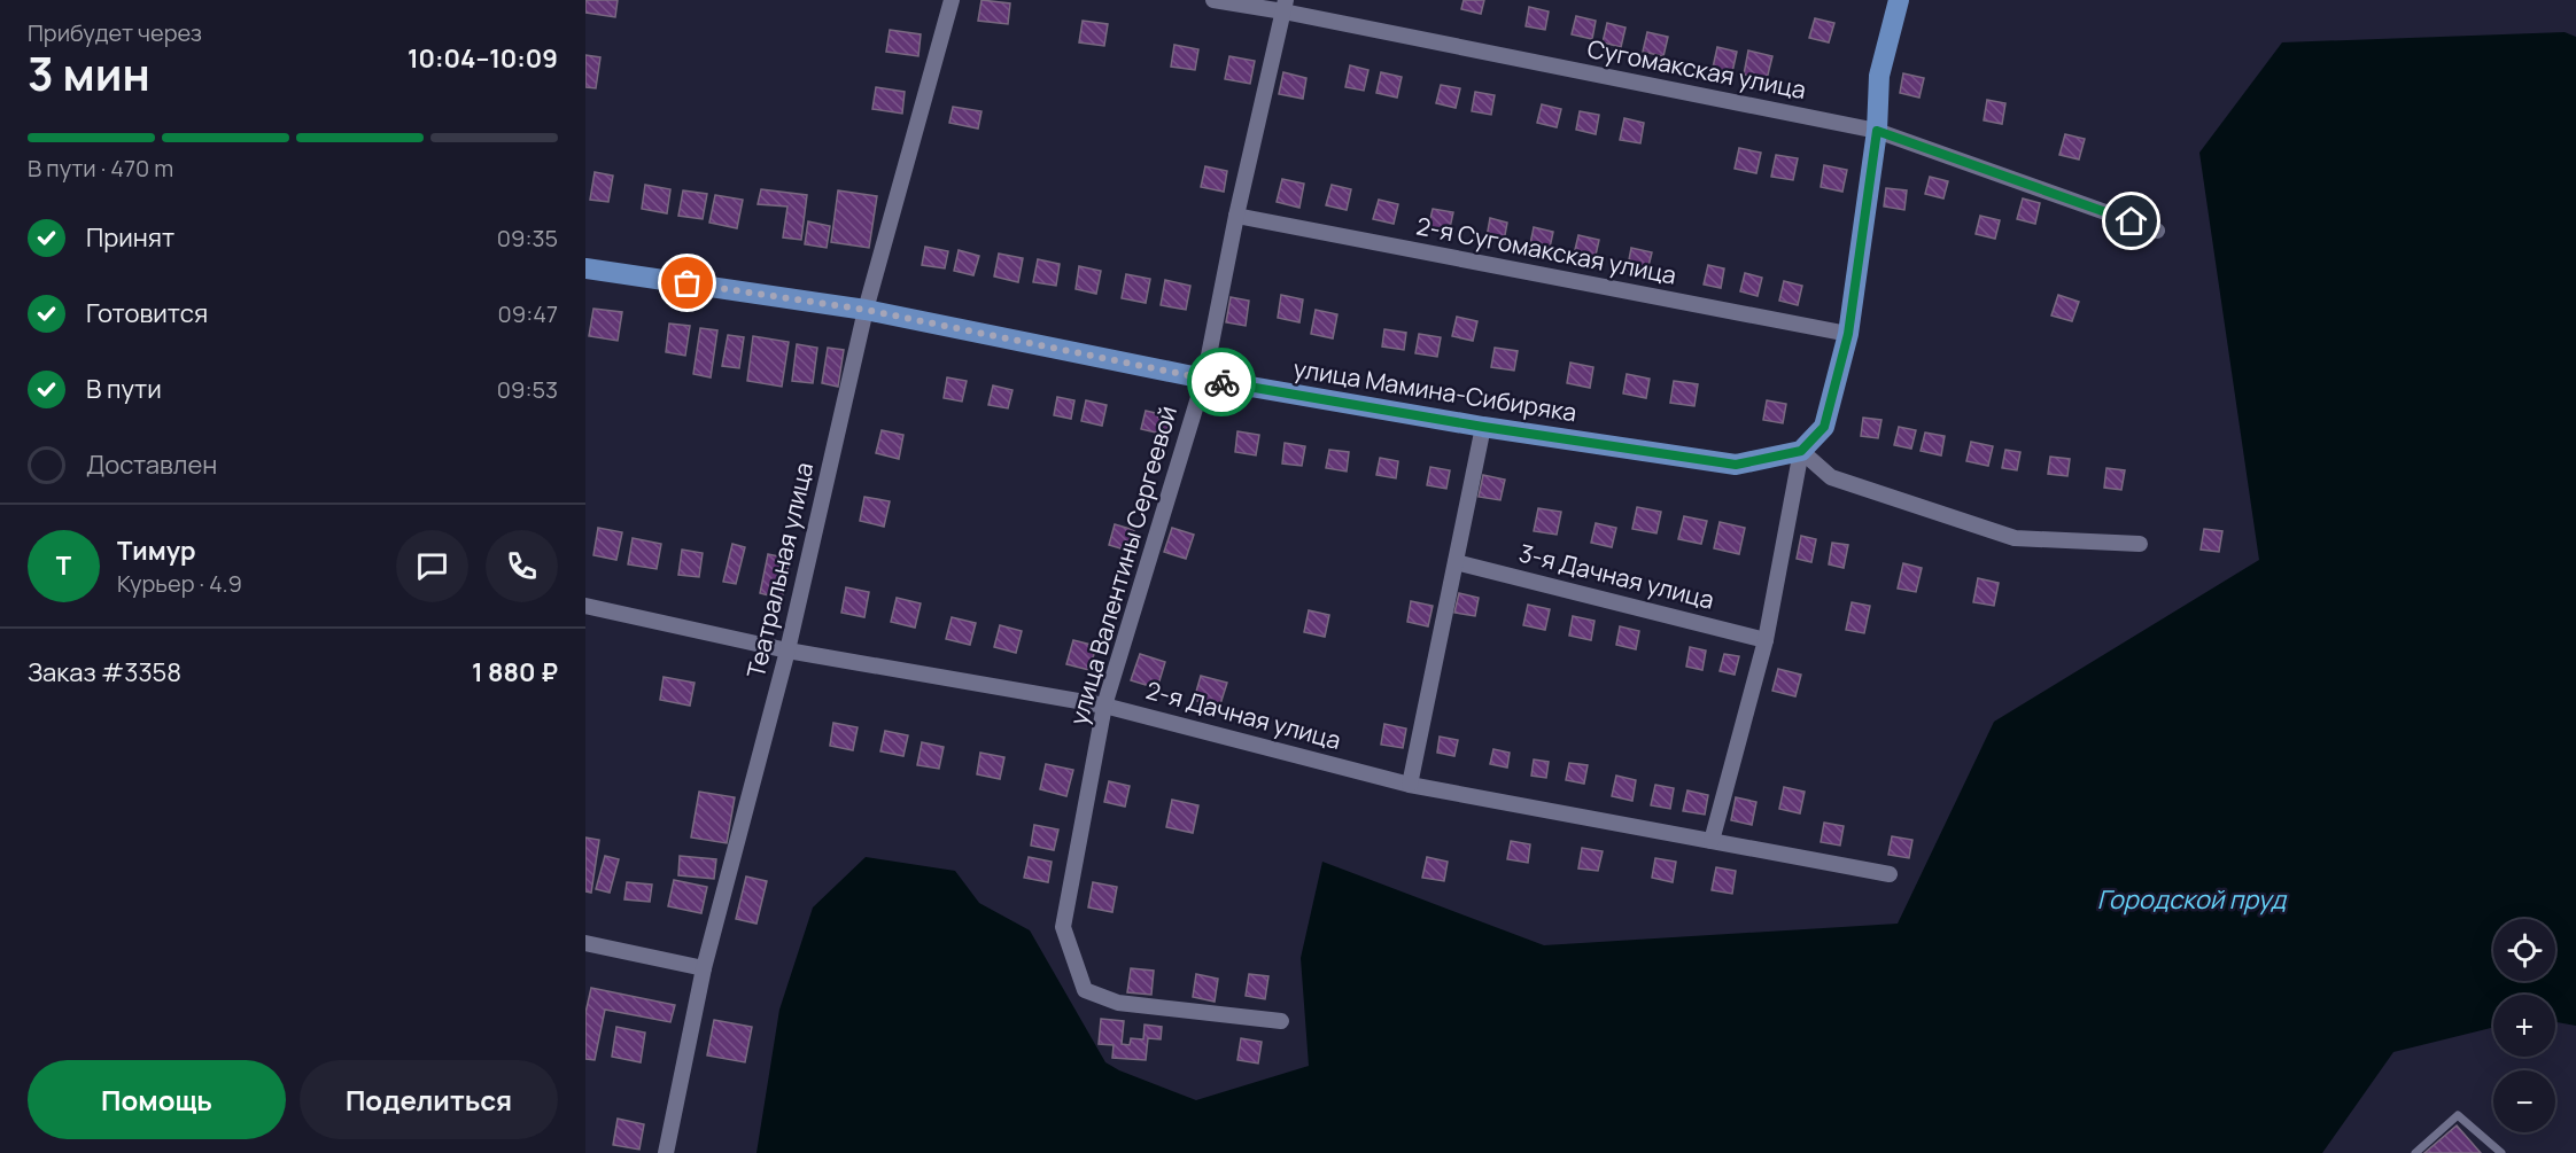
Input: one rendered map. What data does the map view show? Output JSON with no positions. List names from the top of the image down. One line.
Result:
{"streets":{"main road":["улица Мамина-Сибиряка"],"street":["Сугомакская улица","2-я Сугомакская улица","улица Валентины Сергеевой","Театральная улица","3-я Дачная улица","2-я Дачная улица"]},"crossings":[["Сугомакская улица","улица Валентины Сергеевой"],["2-я Сугомакская улица","улица Валентины Сергеевой"],["улица Мамина-Сибиряка","улица Валентины Сергеевой"],["улица Мамина-Сибиряка","Театральная улица"],["улица Валентины Сергеевой","2-я Дачная улица"],["Театральная улица","2-я Дачная улица"]],"water":["Городской пруд"],"page":{"heading":["3 мин","Прибудет через","10:04–10:09"],"panel":["Тимур","Курьер · 4.9","Заказ #3358","1 880 ₽"],"bar":"В пути · 470 m","list":[["Принят","09:35"],["Готовится","09:47"],["В пути","09:53"],"Доставлен"],"round":"Т","map_buttons":["+","−"],"buttons":["Помощь","Поделиться"]}}
